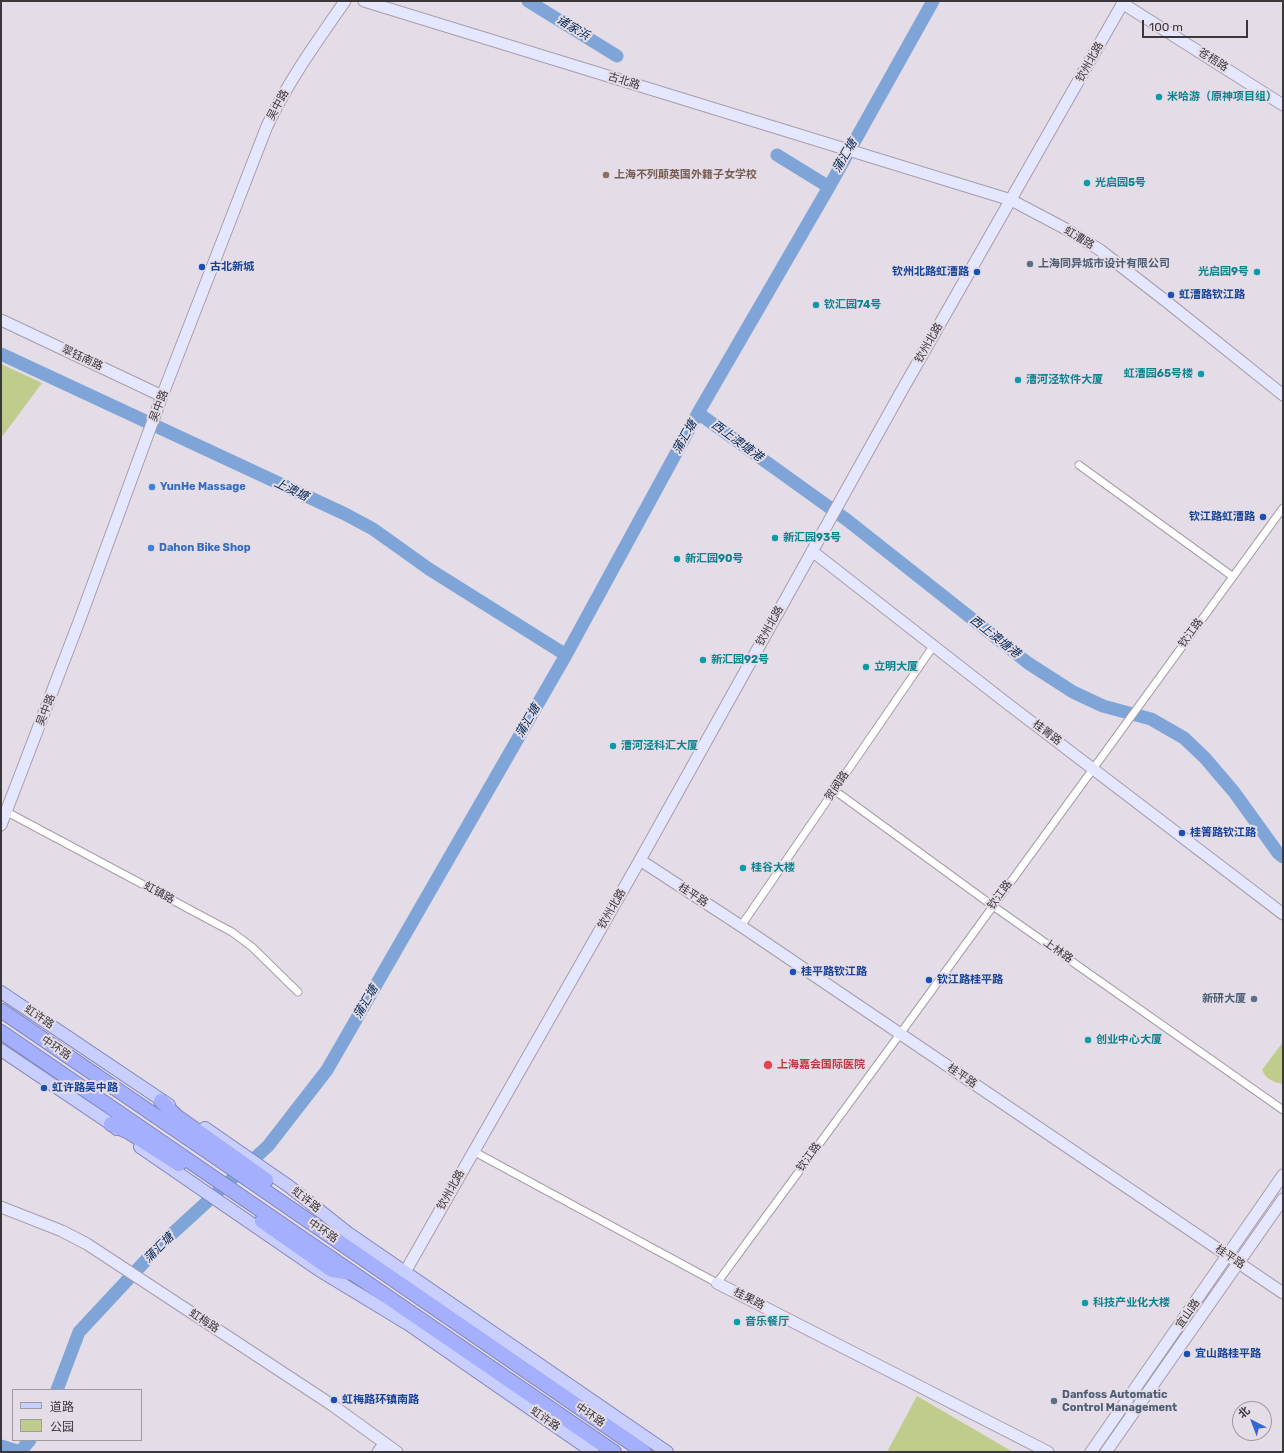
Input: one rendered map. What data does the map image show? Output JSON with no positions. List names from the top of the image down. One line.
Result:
{"streets":{"highway":["中环路"],"main road":["虹许路"],"street":["苍梧路","钦州北路","古北路","吴中路","虹漕路","翠钰南路","钦江路","桂箐路","贺阀路","虹镇路","桂平路","上林路","桂果路","宜山路","虹梅路"]},"crossings":[["苍梧路","钦州北路"],["钦州北路","虹漕路"],["钦州北路","桂箐路"],["钦州北路","桂平路"],["钦州北路","虹许路"],["钦州北路","桂果路"],["古北路","虹漕路"],["吴中路","翠钰南路"],["吴中路","虹镇路"],["钦江路","桂箐路"],["钦江路","桂平路"],["钦江路","上林路"],["钦江路","桂果路"],["桂箐路","贺阀路"],["贺阀路","桂平路"],["贺阀路","上林路"],["桂平路","宜山路"],["虹许路","中环路"]],"water":["诸家浜","蒲汇塘","西上澳塘港","上澳塘"],"places":["米哈游（原神项目组）","上海不列颠英国外籍子女学校","光启园5号","上海同异城市设计有限公司","古北新城","钦州北路虹漕路","光启园9号","虹漕路钦江路","钦汇园74号","虹漕园65号楼","漕河泾软件大厦","YunHe Massage","钦江路虹漕路","新汇园93号","Dahon Bike Shop","新汇园90号","新汇园92号","立明大厦","漕河泾科汇大厦","桂箐路钦江路","桂谷大楼","桂平路钦江路","钦江路桂平路","新研大厦","创业中心大厦","上海嘉会国际医院","虹许路吴中路","科技产业化大楼","音乐餐厅","宜山路桂平路","虹梅路环镇南路","Danfoss Automatic Control Management"],"legend":["道路","公园"],"scale_bar":"100 m","north":"top left"}
